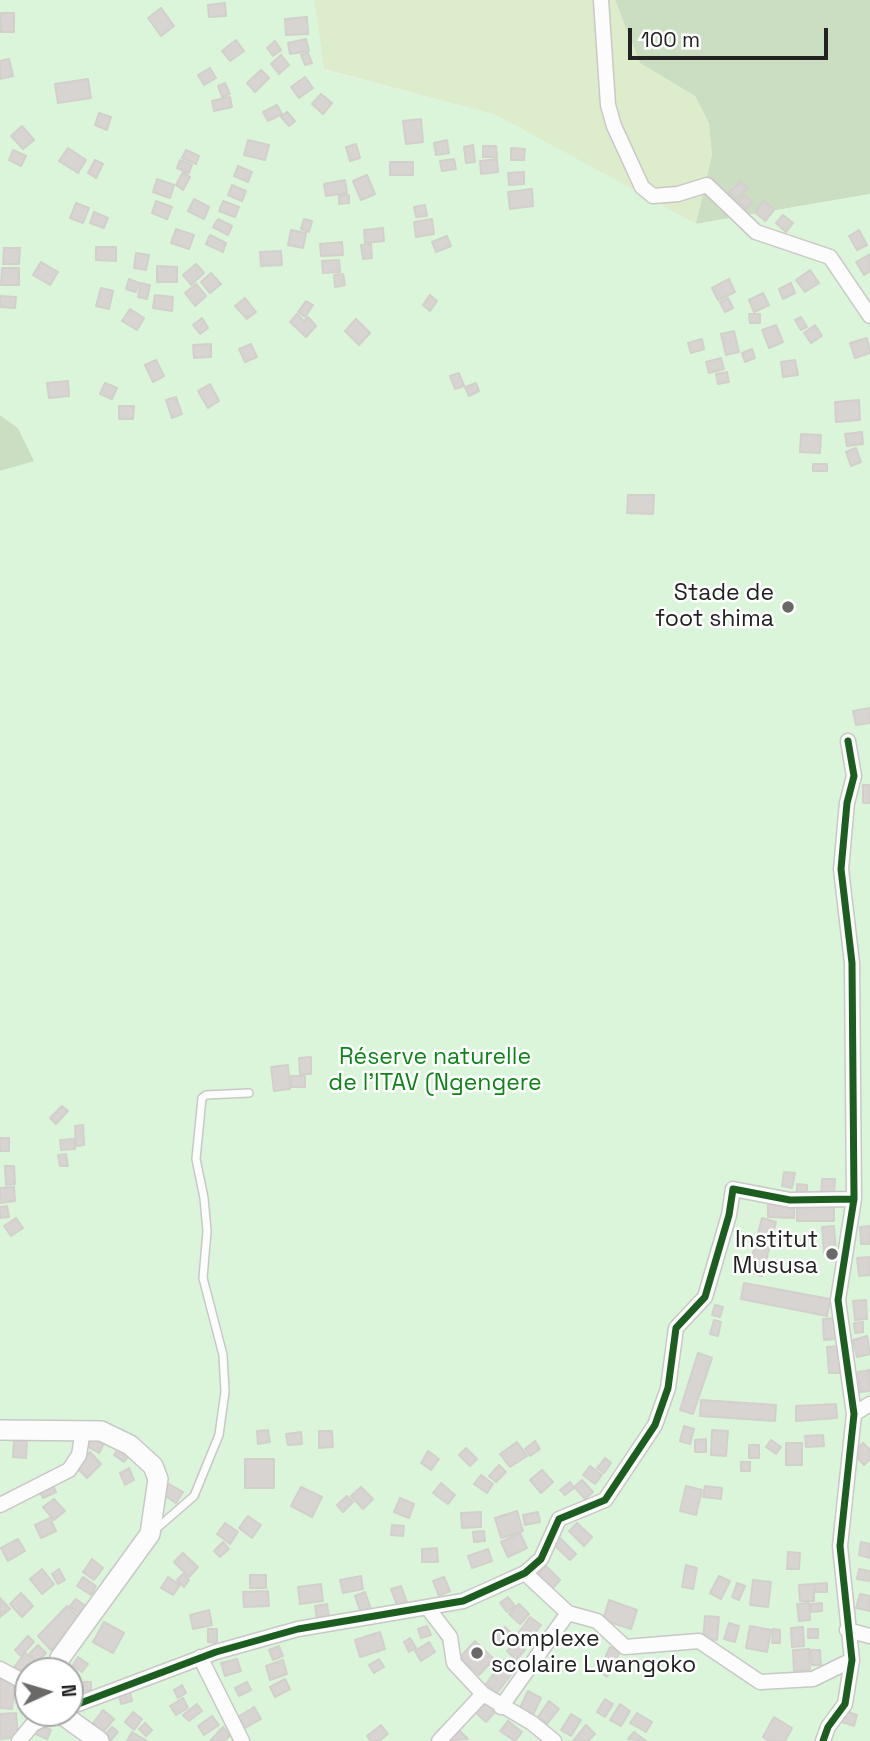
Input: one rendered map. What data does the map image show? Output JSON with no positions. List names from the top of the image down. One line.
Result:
{"parks":["Réserve naturelle de l'ITAV (Ngengere"],"places":["Stade de foot shima","Institut Mususa","Complexe scolaire Lwangoko"],"scale_bar":"100 m","north":"right"}
